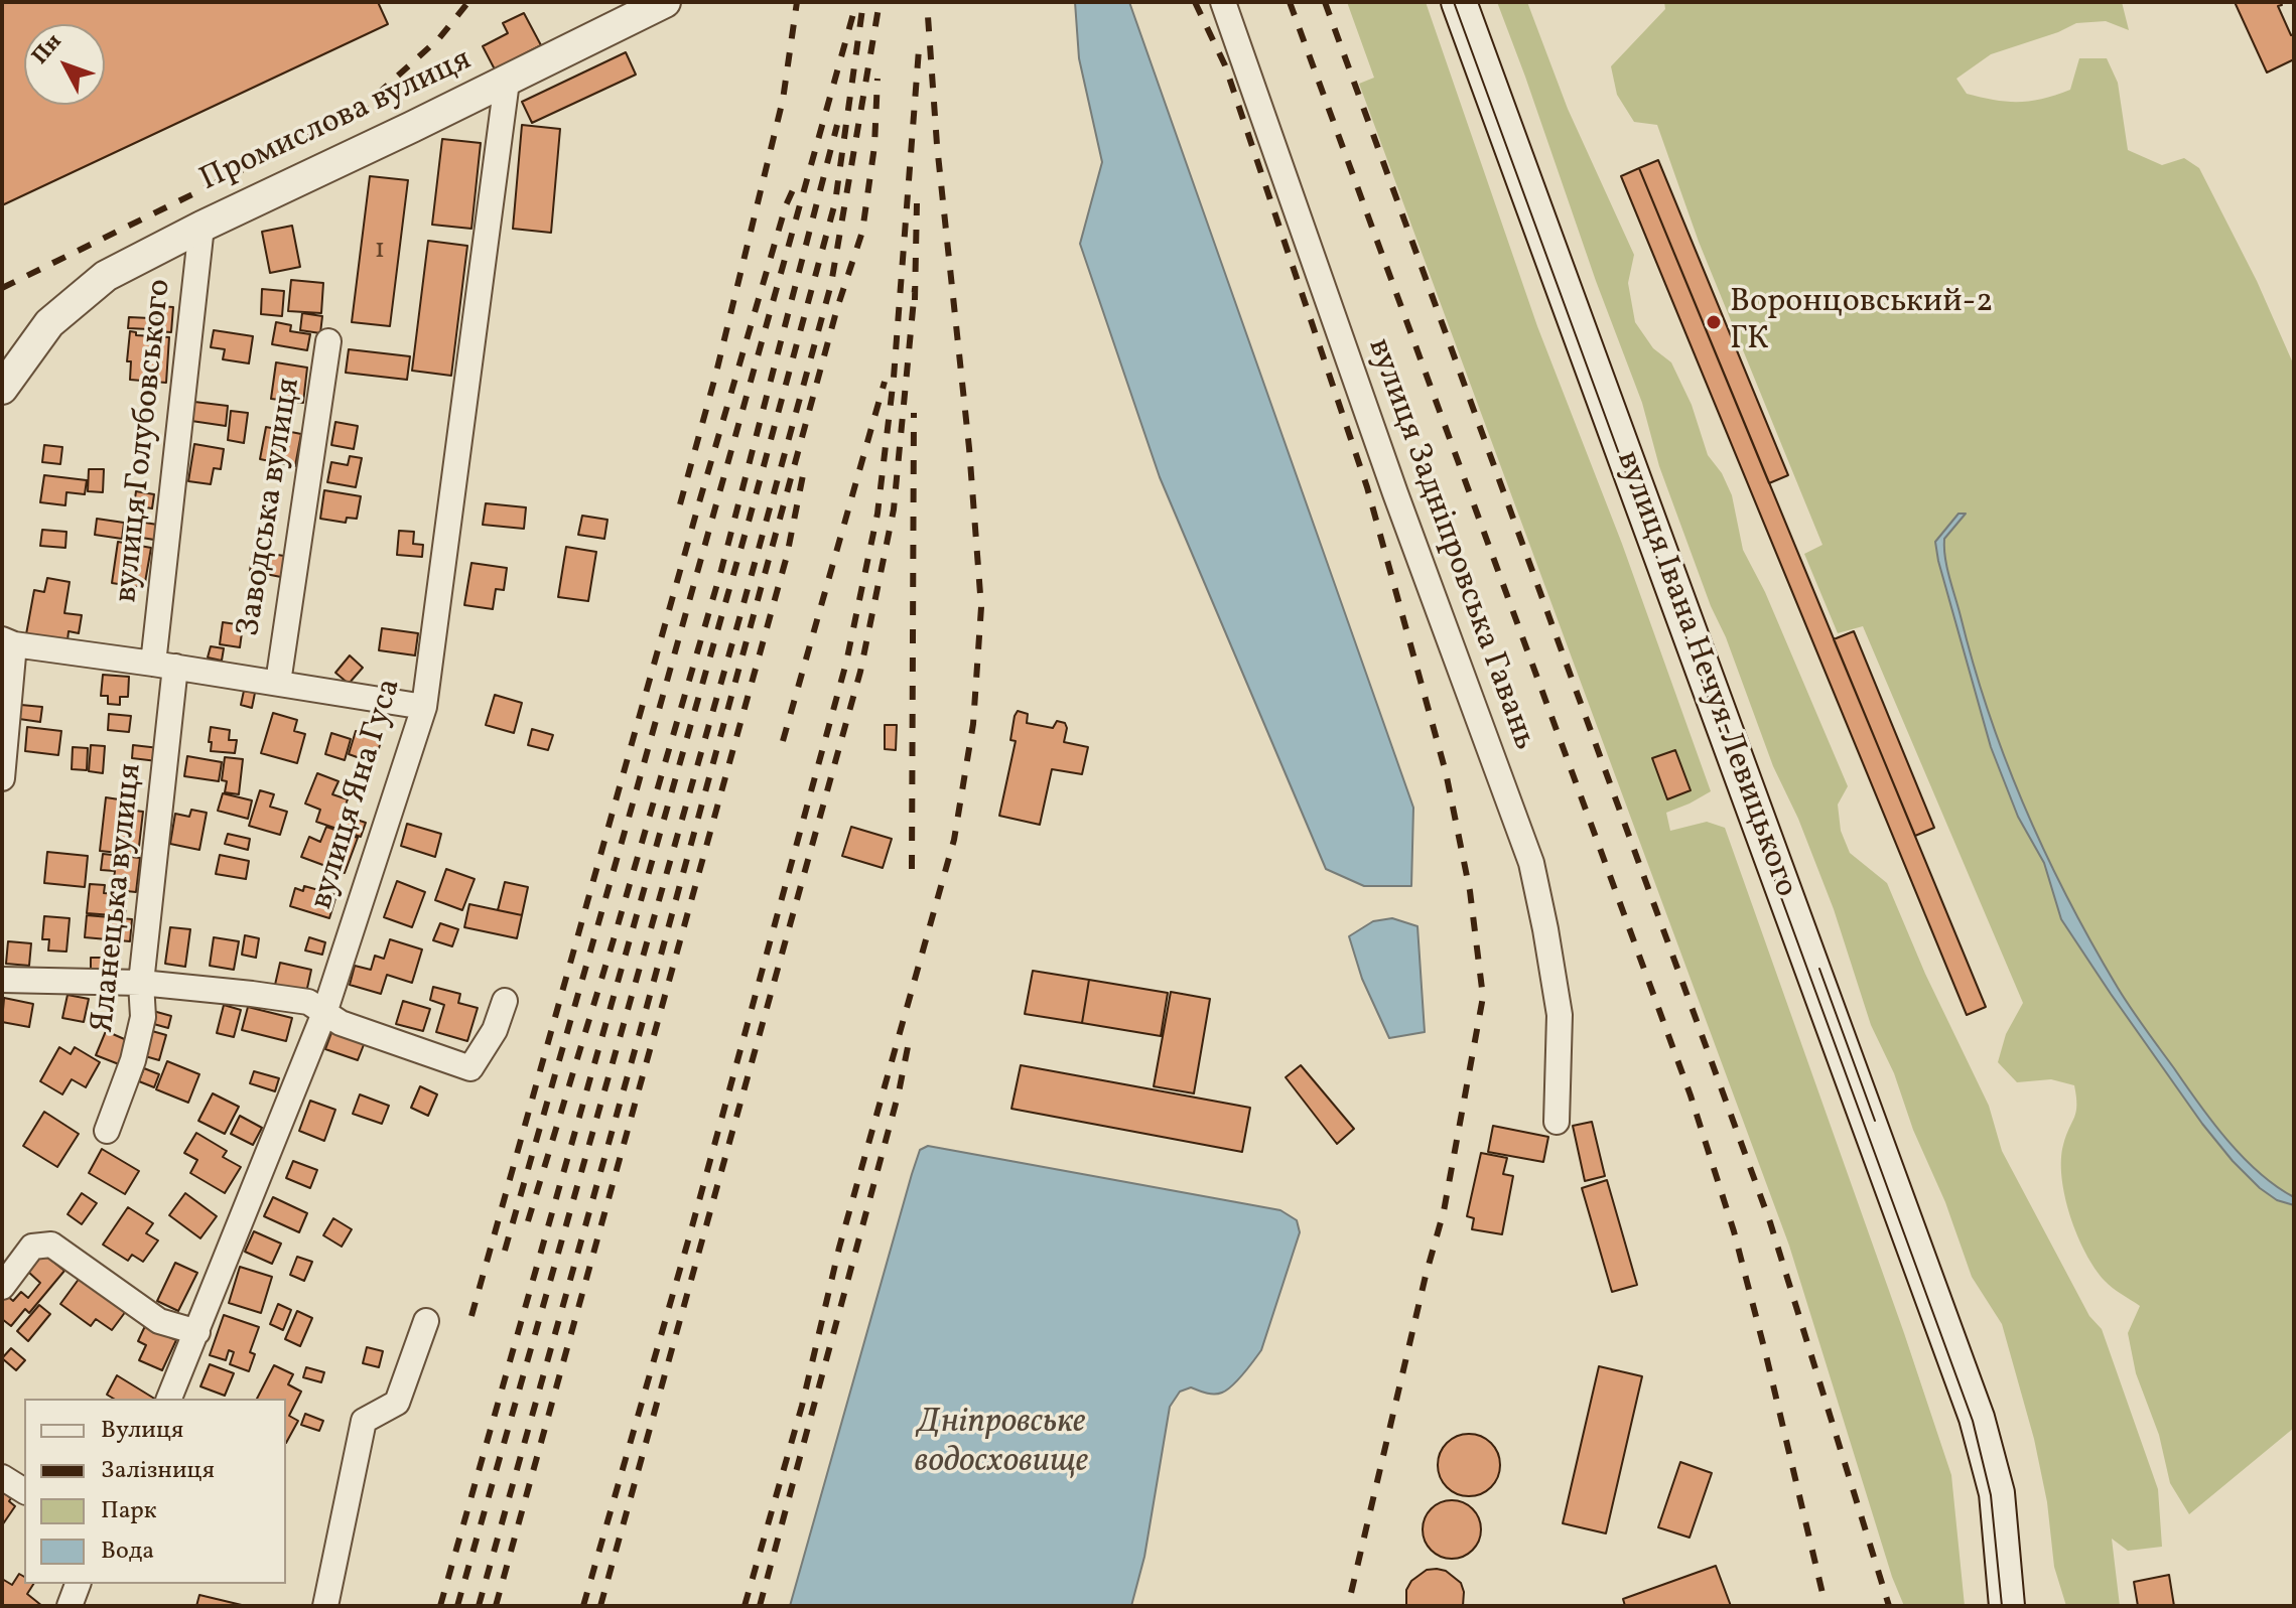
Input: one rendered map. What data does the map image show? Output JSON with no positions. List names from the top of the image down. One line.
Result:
{"streets":{"main road":["вулиця Івана Нечуя-Левицького"],"street":["Промислова вулиця","вулиця Голубовського","Заводська вулиця","вулиця Задніпровська Гавань","вулиця Яна Гуса","Яланецька вулиця"]},"crossings":[["Промислова вулиця","вулиця Голубовського"],["Промислова вулиця","вулиця Яна Гуса"],["вулиця Голубовського","Яланецька вулиця"]],"water":["Дніпровське водосховище"],"places":["Воронцовський-2 ГК"],"house_numbers":["1"],"legend":["Вулиця","Залізниця","Парк","Вода"],"north":"top left"}
